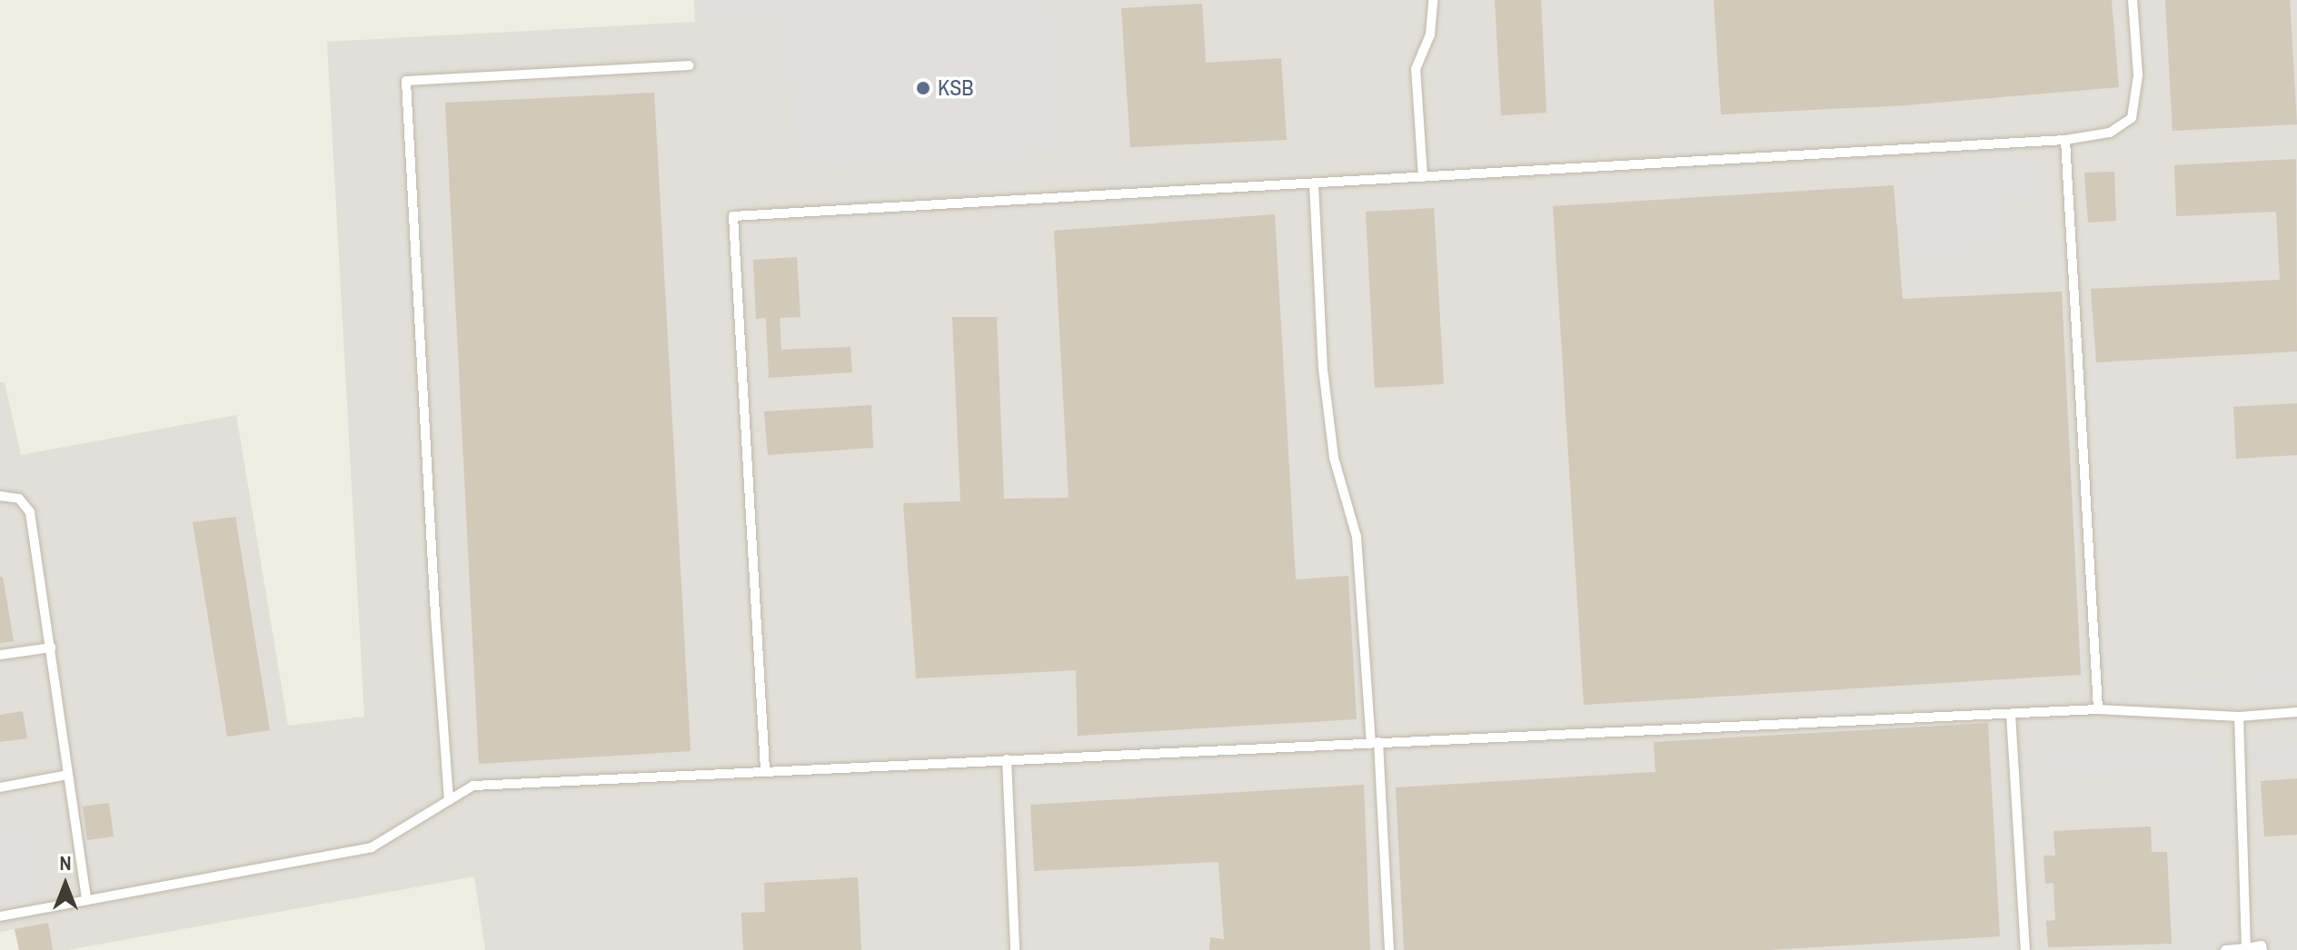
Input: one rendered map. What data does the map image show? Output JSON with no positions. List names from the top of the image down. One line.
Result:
{"places":["KSB"],"north":"top"}
